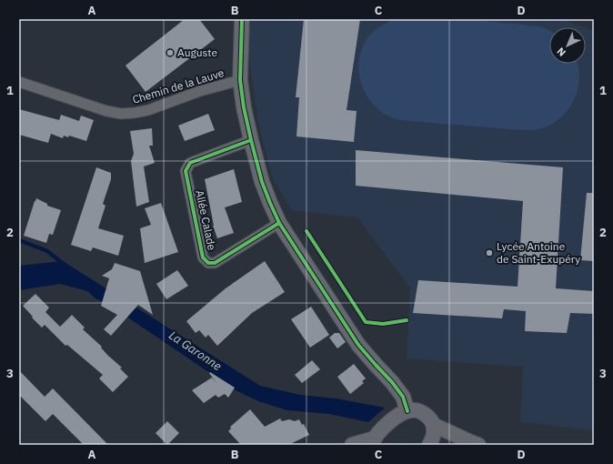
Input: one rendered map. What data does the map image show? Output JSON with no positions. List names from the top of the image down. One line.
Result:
{"streets":{"street":["Chemin de la Lauve","Allée Calade"]},"water":["La Garonne"],"places":["Auguste","Lycée Antoine de Saint-Exupéry"],"north":"bottom left","grid":{"columns":["A","B","C","D"],"rows":["1","2","3"]}}
